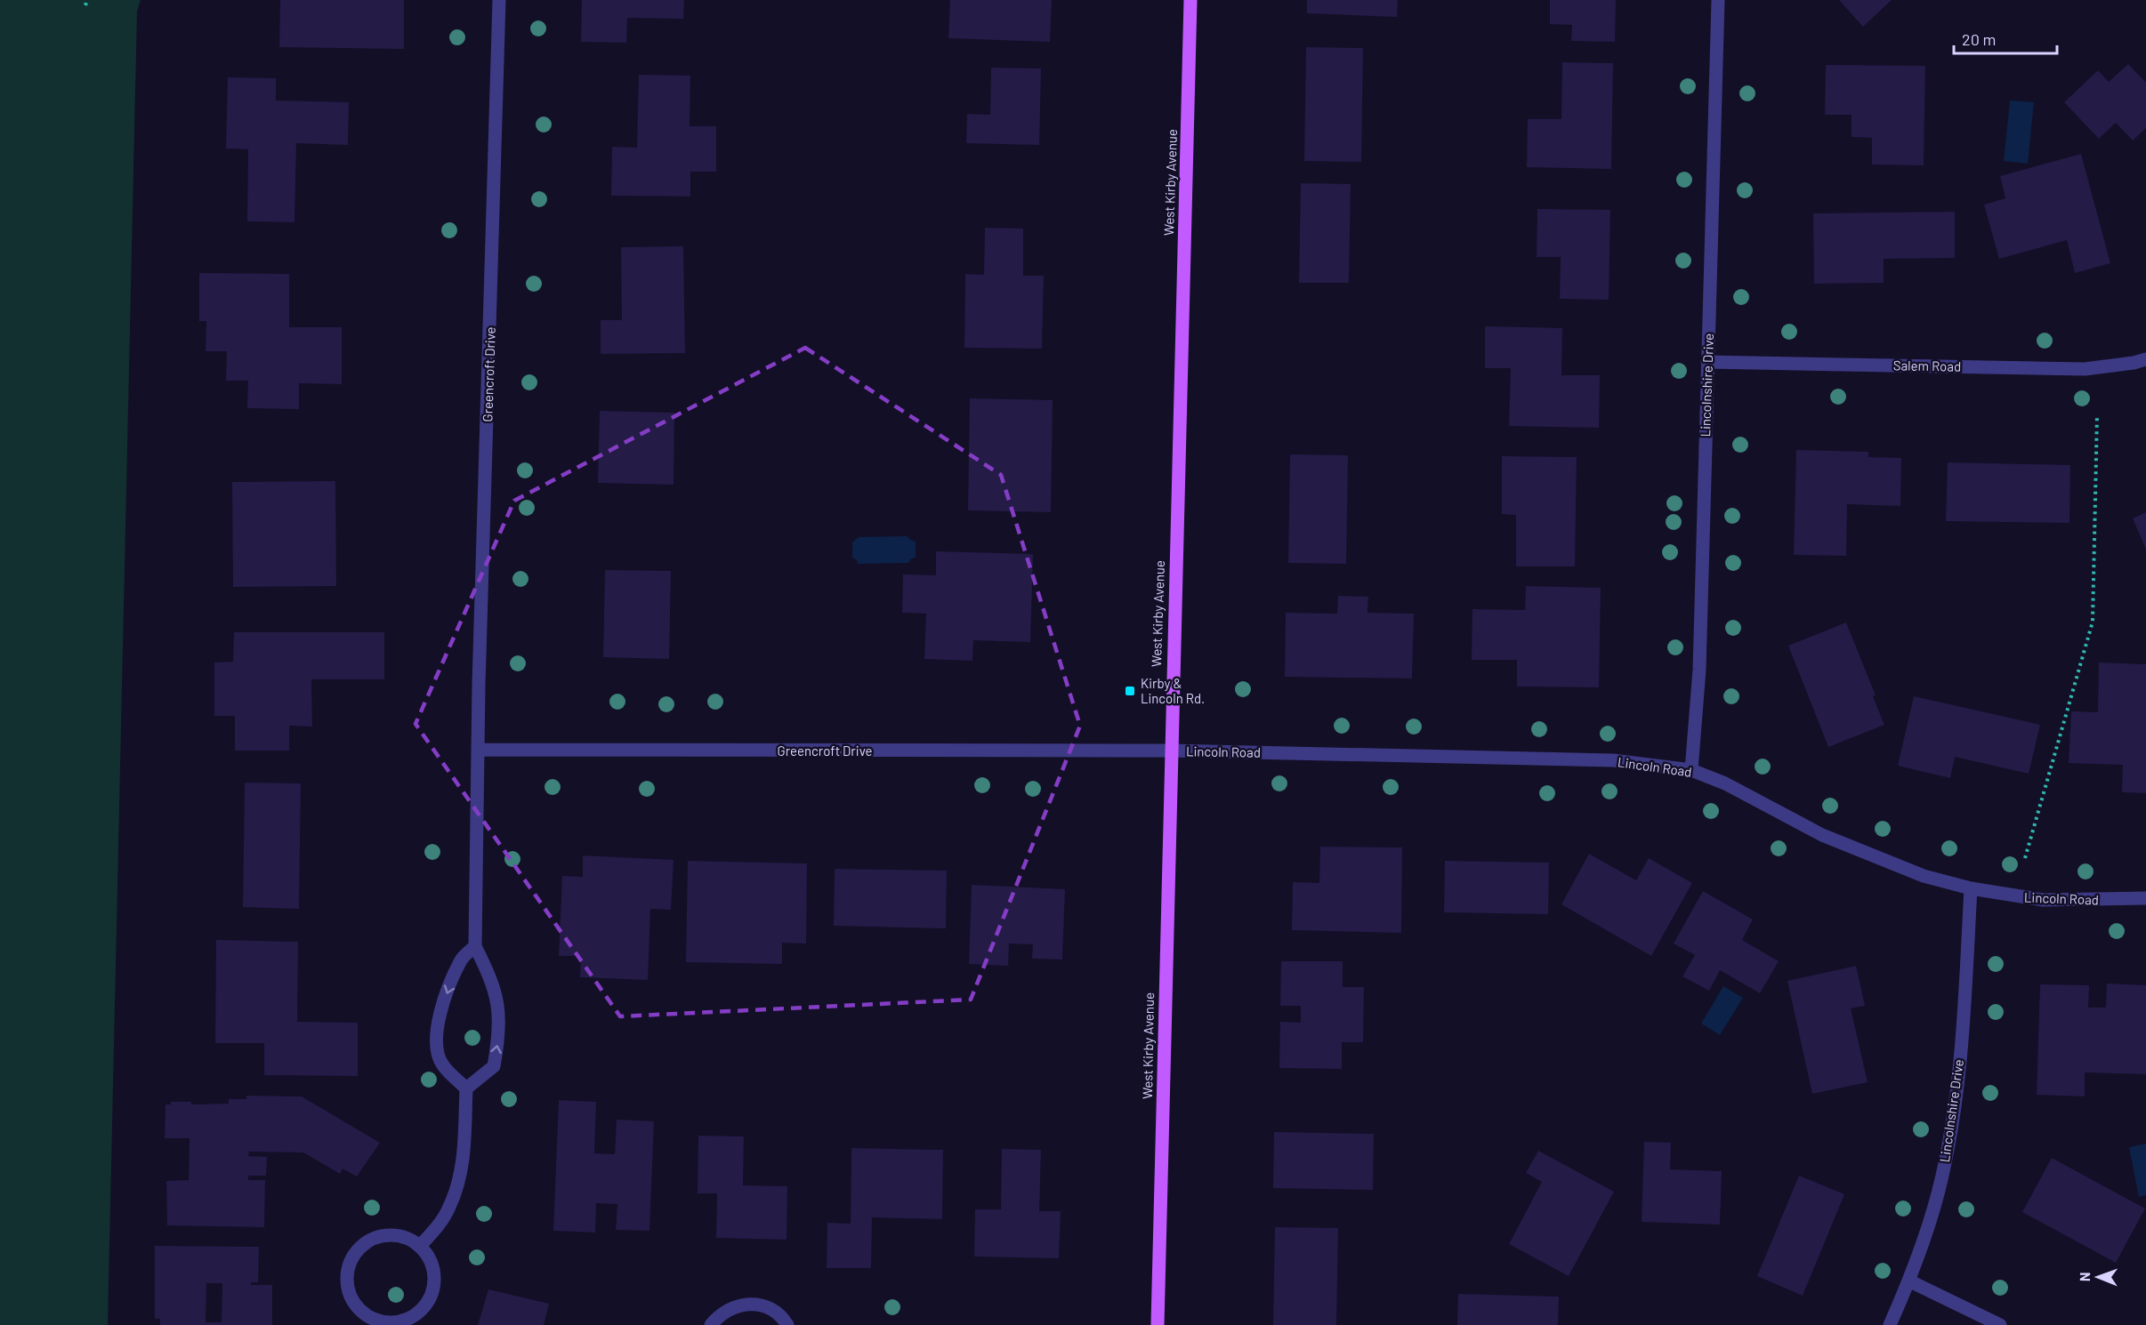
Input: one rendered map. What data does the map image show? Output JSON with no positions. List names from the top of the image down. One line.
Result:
{"streets":{"main road":["West Kirby Avenue"],"street":["Salem Road","Greencroft Drive","Lincolnshire Drive","Lincoln Road"]},"crossings":[["West Kirby Avenue","Greencroft Drive"],["West Kirby Avenue","Lincoln Road"],["Salem Road","Lincolnshire Drive"],["Greencroft Drive","Lincoln Road"],["Lincolnshire Drive","Lincoln Road"]],"places":{"transit":["Kirby & Lincoln Rd."]},"scale_bar":"20 m","north":"left"}
